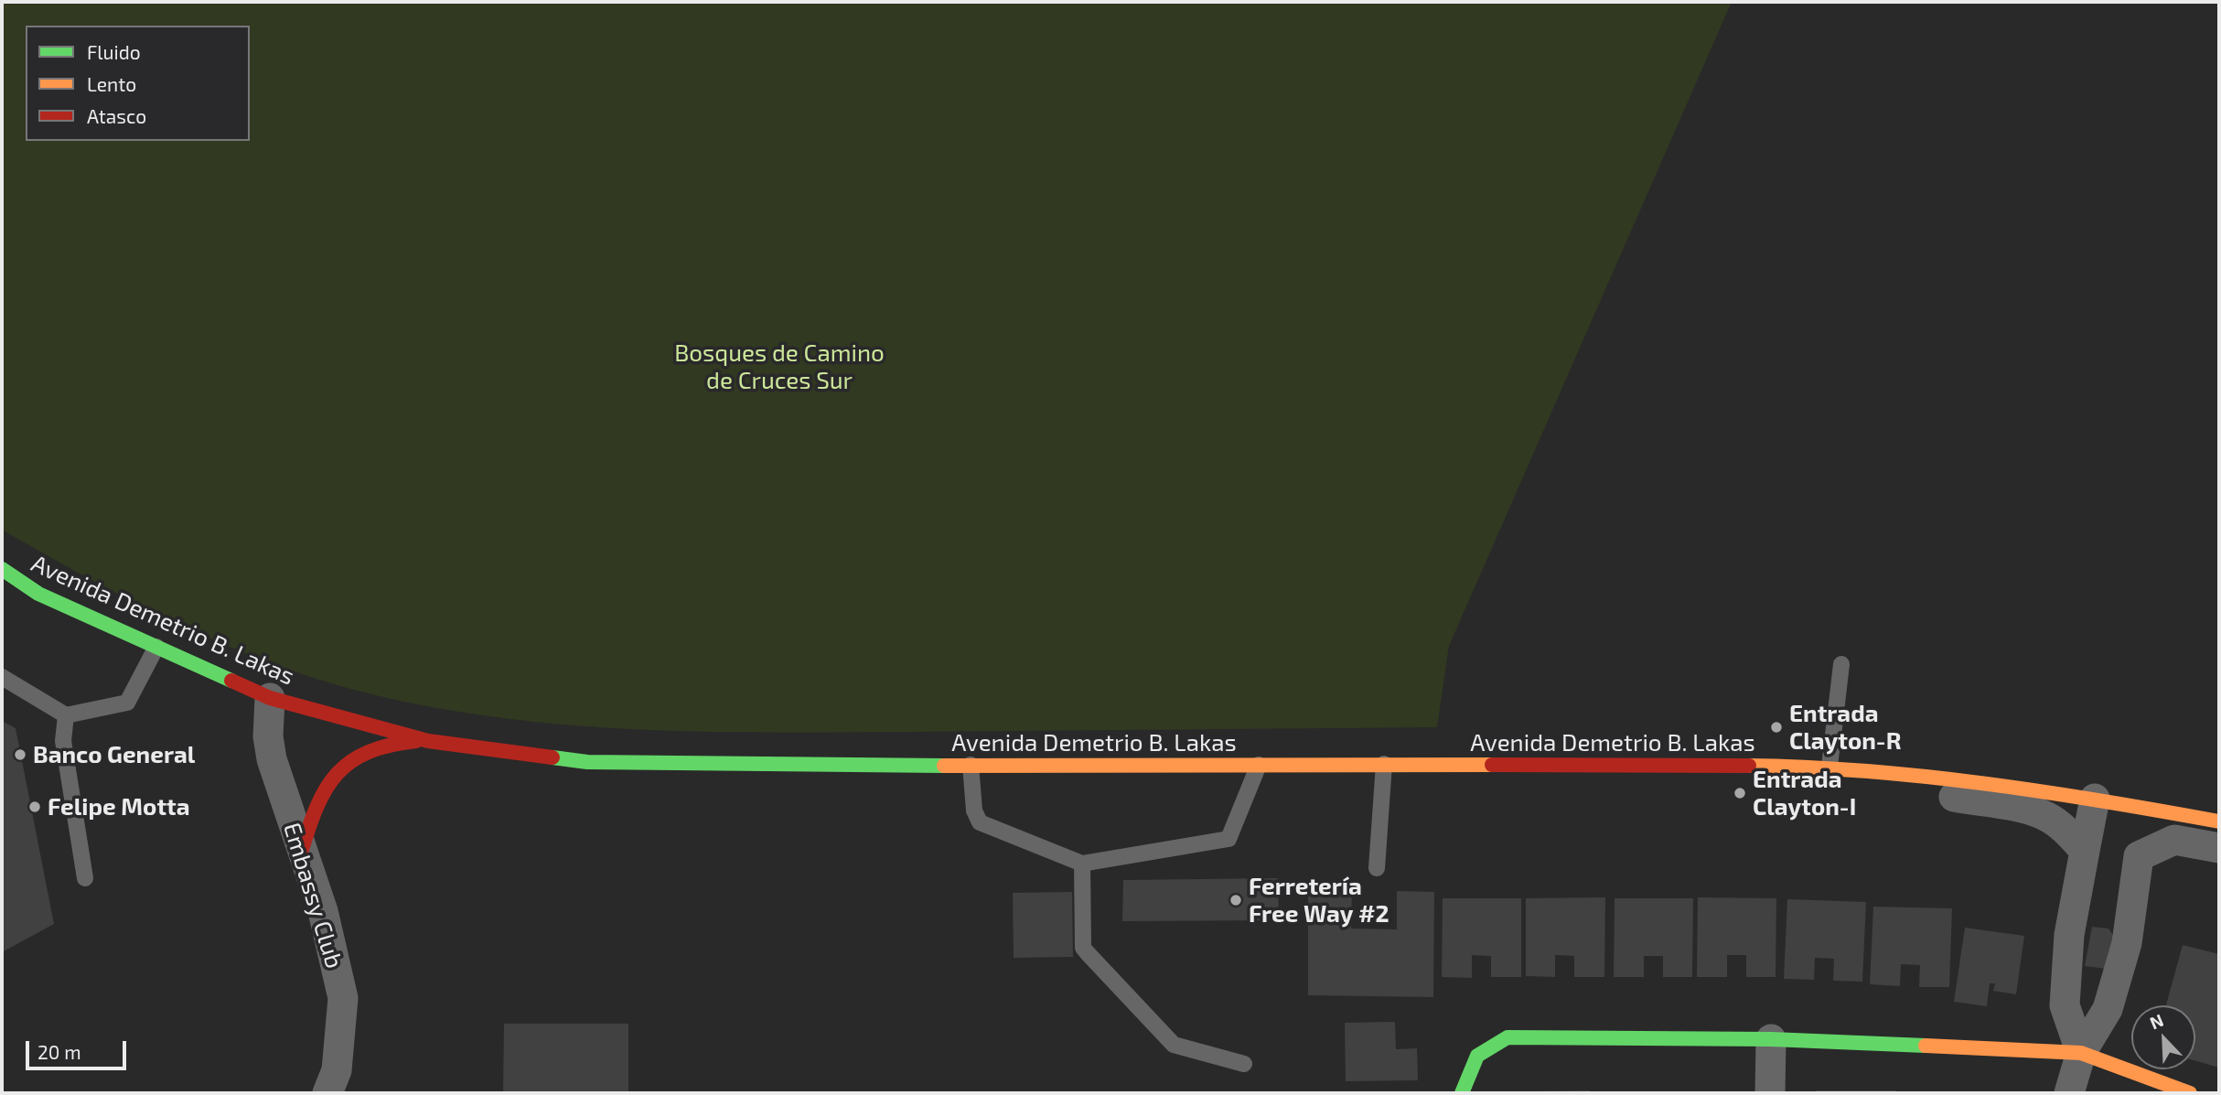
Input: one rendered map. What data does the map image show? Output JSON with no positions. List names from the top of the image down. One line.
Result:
{"streets":{"street":["Avenida Demetrio B. Lakas","Embassy Club"]},"crossings":[["Avenida Demetrio B. Lakas","Embassy Club"]],"parks":["Bosques de Camino de Cruces Sur"],"places":["Entrada Clayton-R","Banco General","Entrada Clayton-I","Felipe Motta","Ferretería Free Way #2"],"legend":["Fluido","Lento","Atasco"],"scale_bar":"20 m","north":"top left"}
